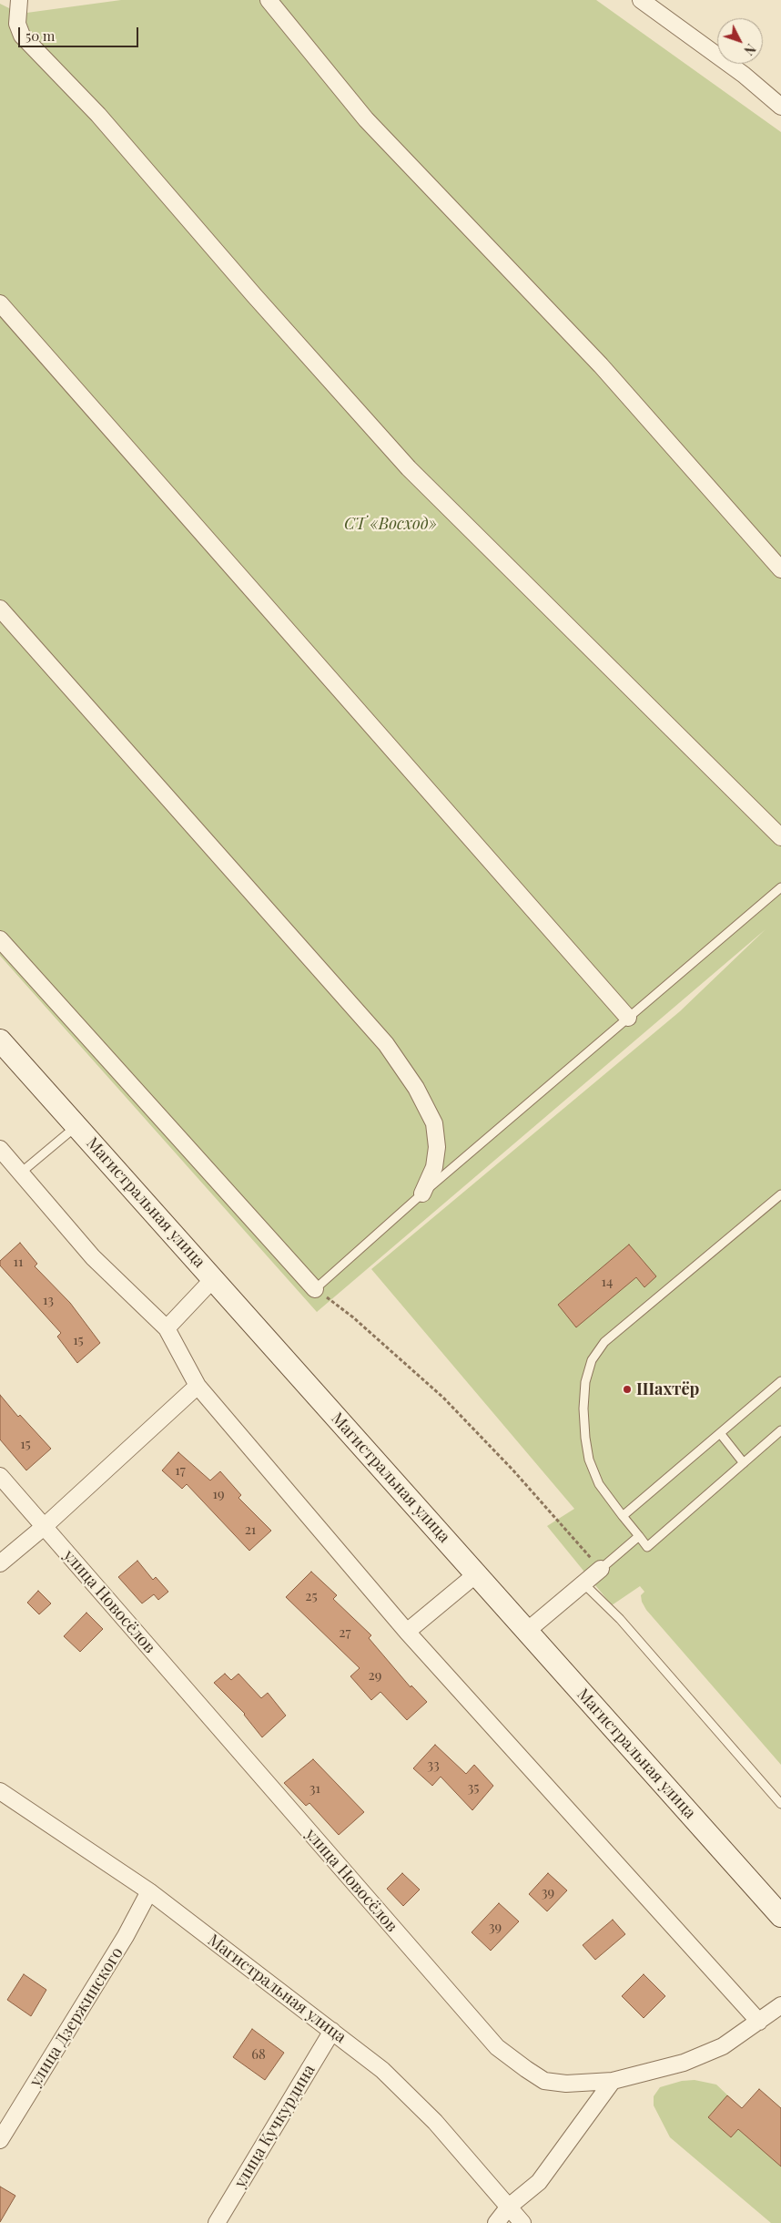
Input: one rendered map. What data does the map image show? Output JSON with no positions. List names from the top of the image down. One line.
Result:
{"streets":{"main road":["Магистральная улица"],"street":["улица Новосёлов","улица Дзержинского","улица Кучкурдина"]},"crossings":[["Магистральная улица","улица Дзержинского"],["Магистральная улица","улица Кучкурдина"]],"parks":["СТ «Восход»"],"places":["Шахтёр"],"house_numbers":["11","14","13","15","15","17","19","21","25","27","29","33","35","31","39","39","68"],"scale_bar":"50 m","north":"bottom right"}
